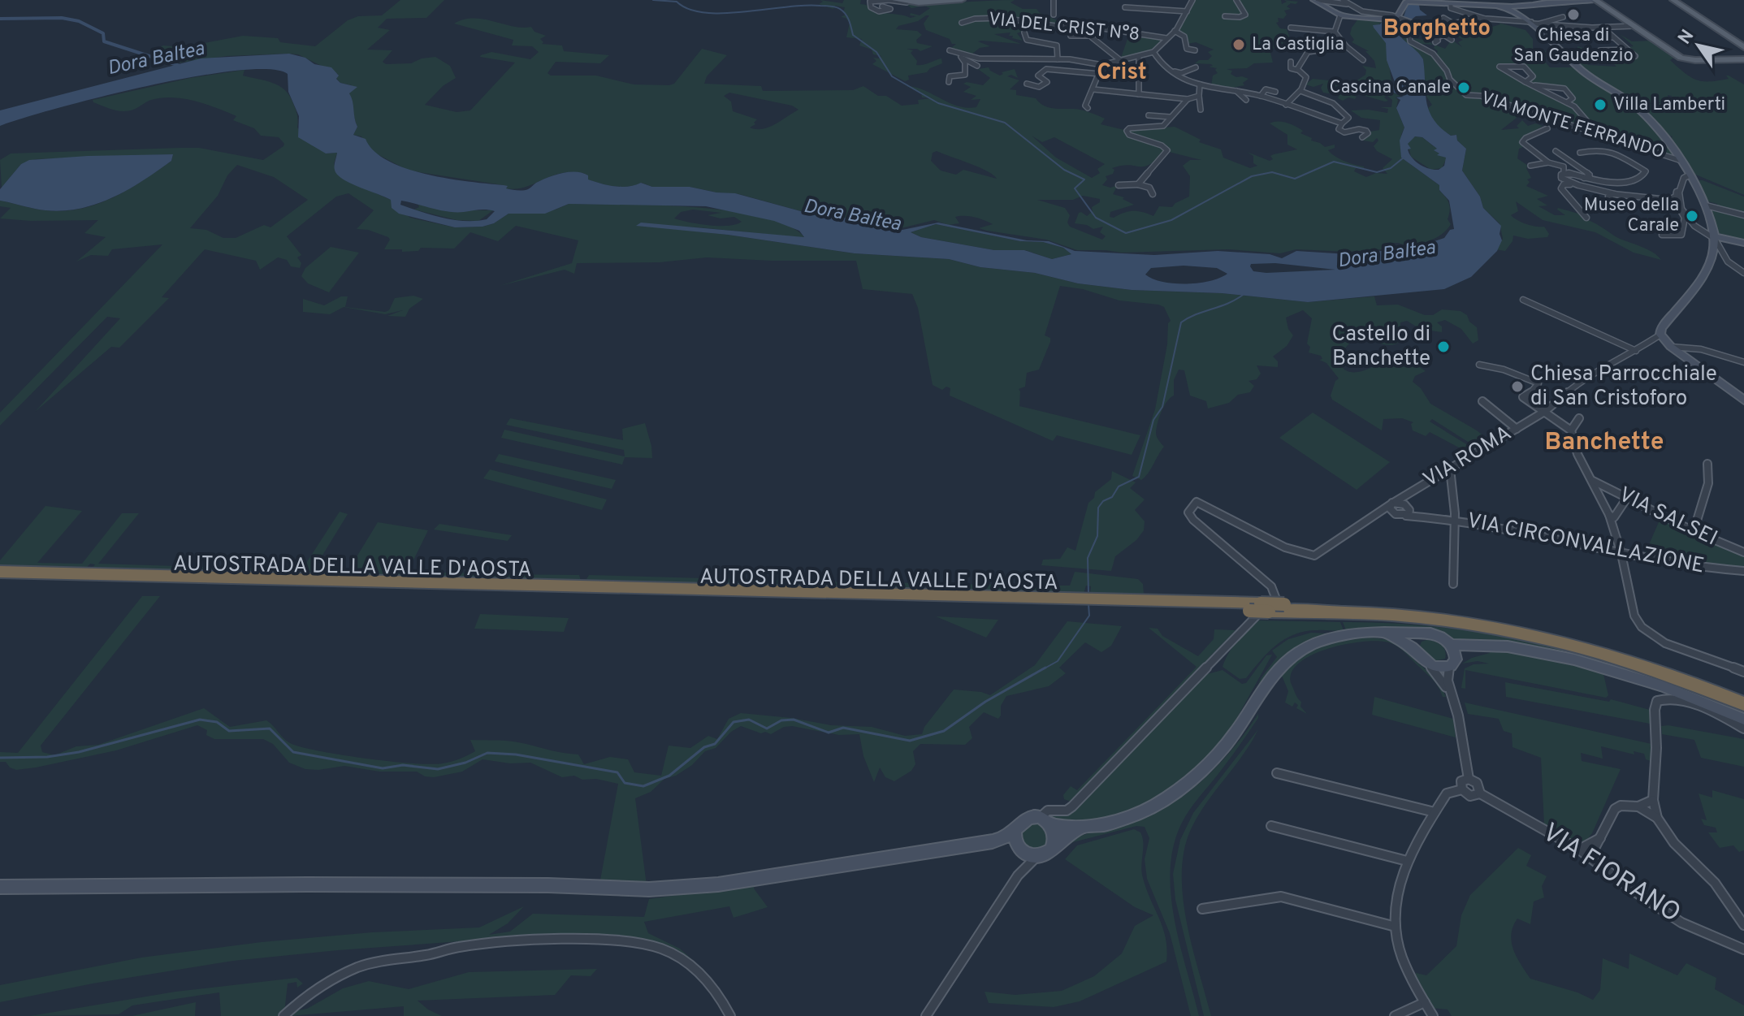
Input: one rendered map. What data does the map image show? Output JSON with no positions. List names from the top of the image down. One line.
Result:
{"streets":{"highway":["AUTOSTRADA DELLA VALLE D'AOSTA"],"main road":["VIA ROMA"],"street":["VIA DEL CRIST N°8","VIA MONTE FERRANDO","VIA SALSEI","VIA CIRCONVALLAZIONE","VIA FIORANO"]},"crossings":[["VIA ROMA","VIA CIRCONVALLAZIONE"]],"districts":["Borghetto","Crist","Banchette"],"water":["Dora Baltea"],"places":["Chiesa di San Gaudenzio","La Castiglia","Cascina Canale","Villa Lamberti","Museo della Carale","Castello di Banchette","Chiesa Parrocchiale di San Cristoforo"],"north":"top left"}
